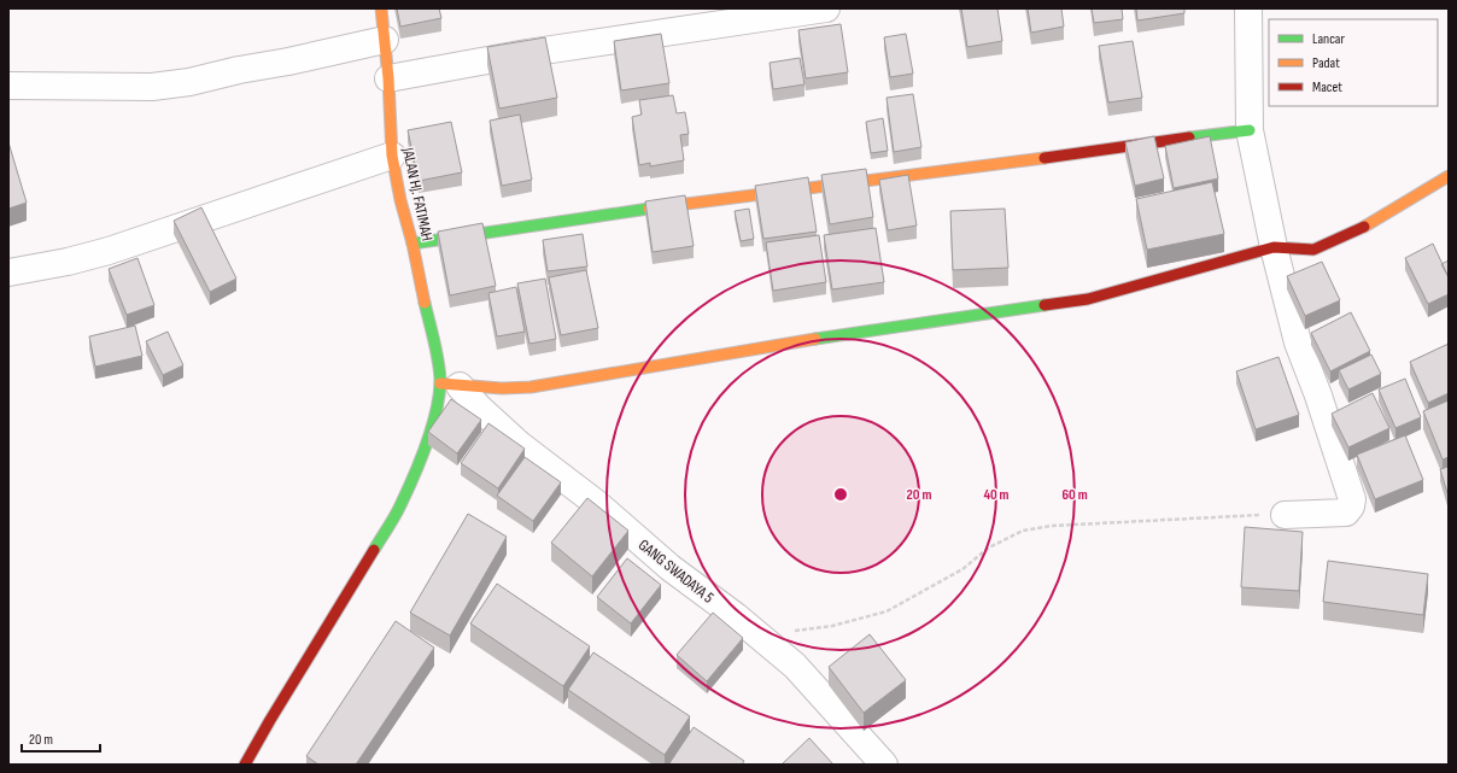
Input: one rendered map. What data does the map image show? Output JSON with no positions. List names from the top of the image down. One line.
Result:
{"streets":{"street":["JALAN HJ. FATIMAH","GANG SWADAYA 5"]},"crossings":[["JALAN HJ. FATIMAH","GANG SWADAYA 5"]],"legend":["Lancar","Padat","Macet"],"scale_bar":"20 m","rings":["20 m","40 m","60 m"]}
